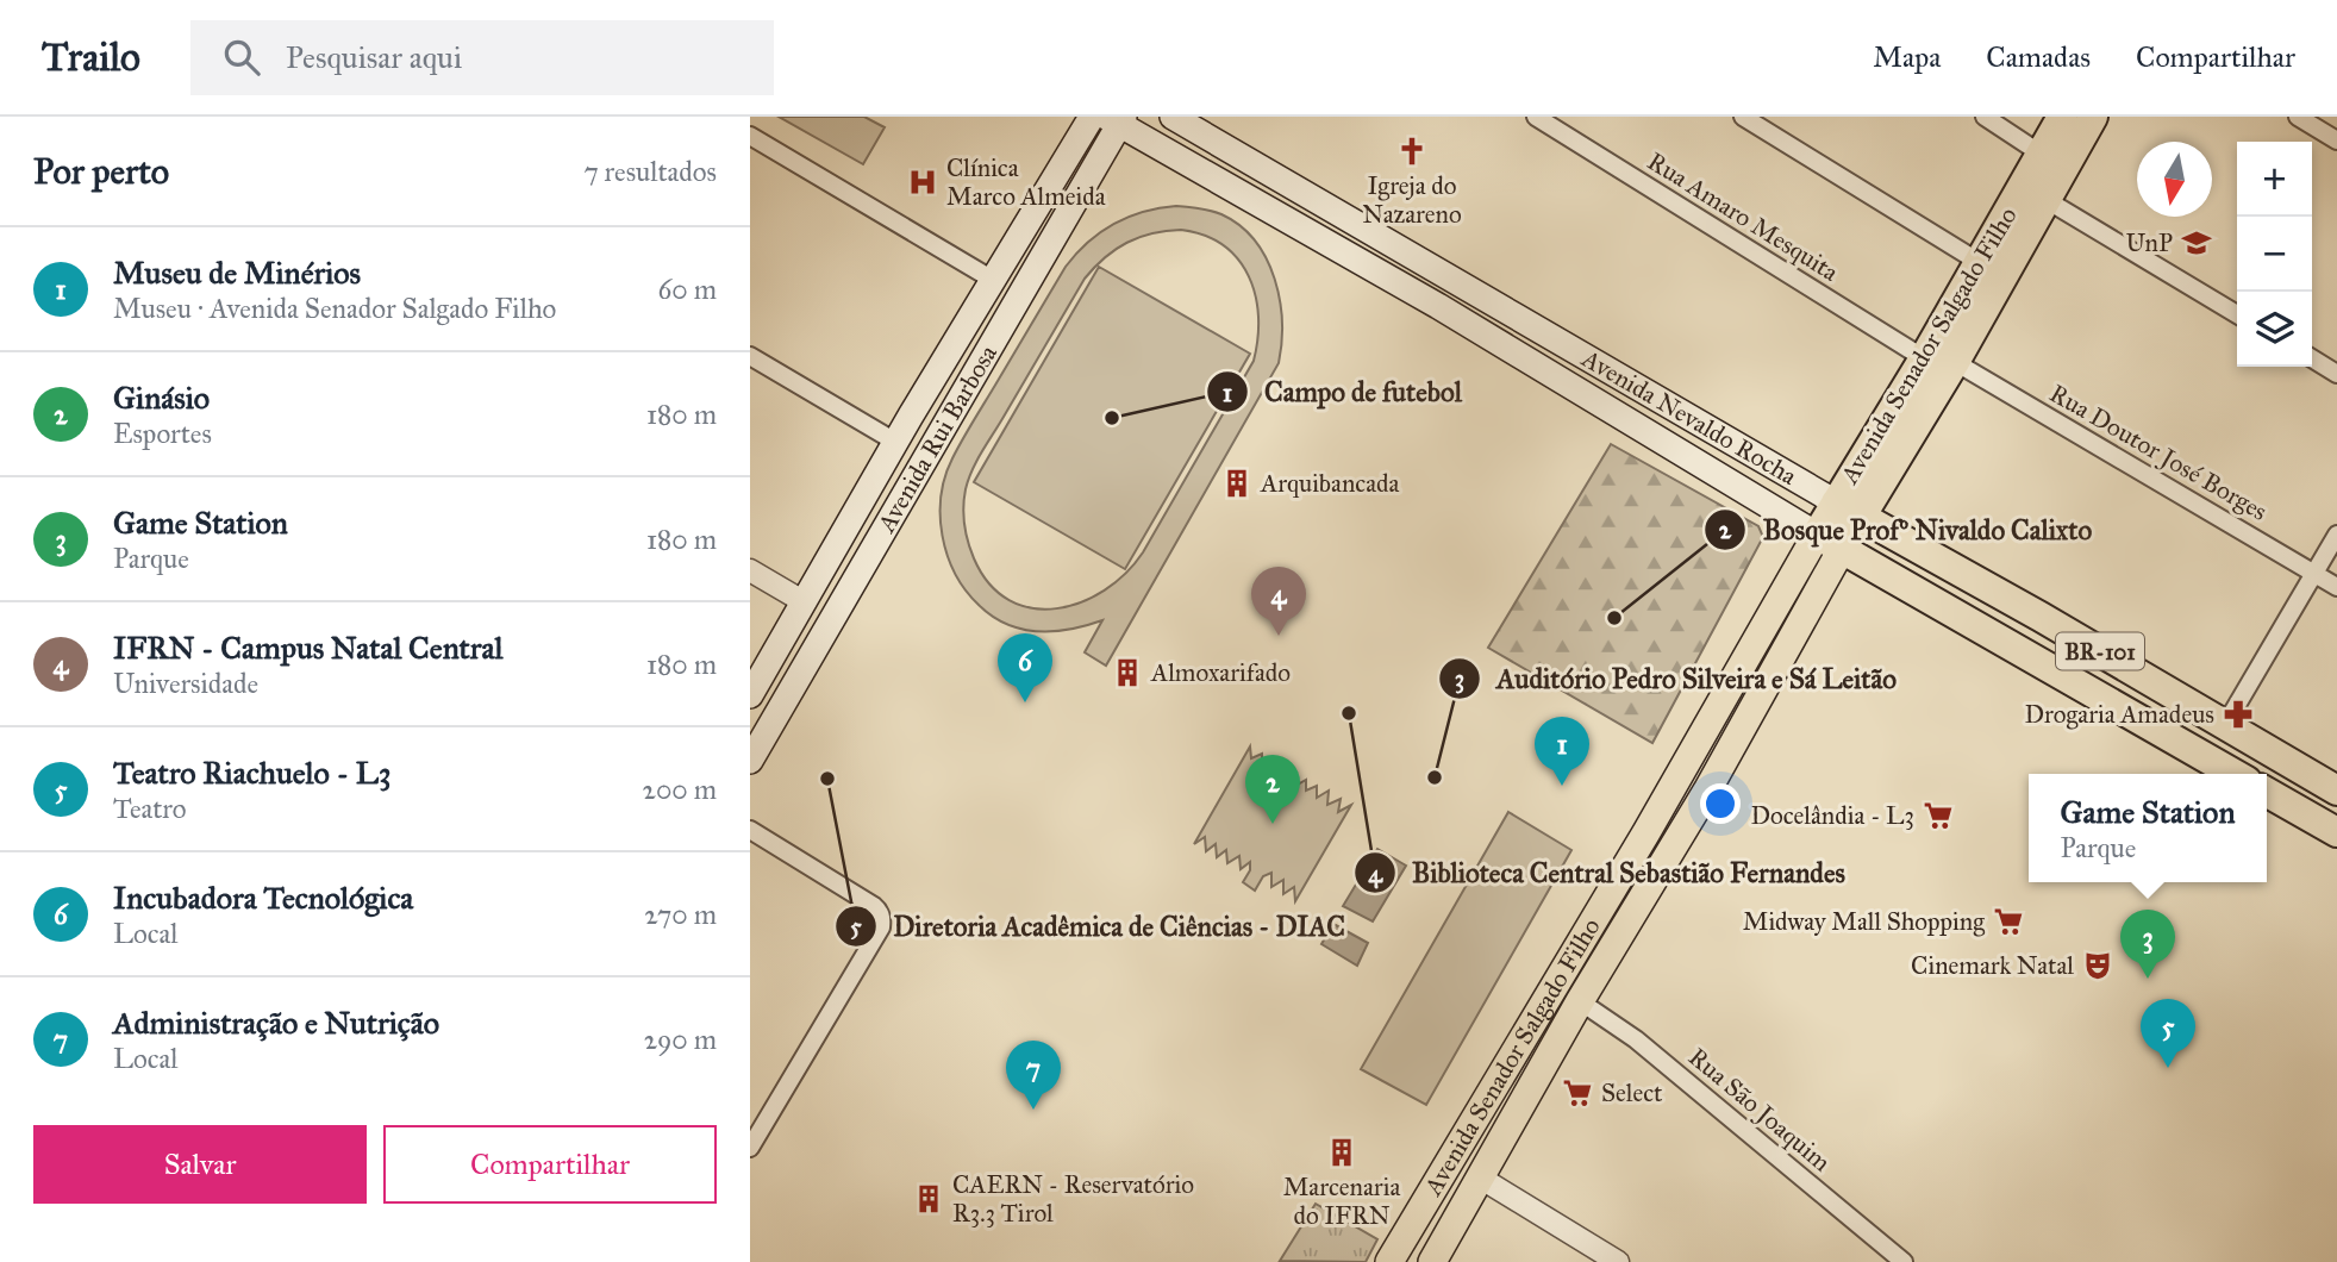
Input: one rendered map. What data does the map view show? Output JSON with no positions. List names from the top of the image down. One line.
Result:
{"streets":{"highway":["Avenida Senador Salgado Filho","Avenida Nevaldo Rocha","BR-101"],"main road":["Avenida Rui Barbosa"],"street":["Rua Amaro Mesquita","Rua Doutor José Borges","Rua São Joaquim"]},"crossings":[["Rua Amaro Mesquita","Avenida Senador Salgado Filho"],["Avenida Senador Salgado Filho","Avenida Nevaldo Rocha"],["Avenida Senador Salgado Filho","Rua Doutor José Borges"],["Avenida Senador Salgado Filho","Rua São Joaquim"],["Avenida Nevaldo Rocha","Avenida Rui Barbosa"]],"places":{"church":["Igreja do Nazareno"],"hospital":["Clínica Marco Almeida"],"school or university":["UnP"],"other":["Campo de futebol","Bosque Profº Nivaldo Calixto","Biblioteca Central Sebastião Fernandes","Auditório Pedro Silveira e Sá Leitão","Diretoria Acadêmica de Ciências - DIAC"],"building":["Arquibancada","Almoxarifado","Marcenaria do IFRN","CAERN - Reservatório R3.3 Tirol"],"pharmacy":["Drogaria Amadeus"],"supermarket":["Docelândia - L3","Midway Mall Shopping","Select"],"theatre":["Cinemark Natal"]},"north":"bottom","page":{"header":"Trailo","search":"Pesquisar aqui","nav":["Mapa","Camadas","Compartilhar"],"heading":["Por perto","7 resultados"],"map_buttons":["+","−"],"list":[{"mark":"1","name":"Museu de Minérios","note":"Museu · Avenida Senador Salgado Filho","value":"60 m"},{"mark":"2","name":"Ginásio","note":"Esportes","value":"180 m"},{"mark":"3","name":"Game Station","note":"Parque","value":"180 m"},{"mark":"4","name":"IFRN - Campus Natal Central","note":"Universidade","value":"180 m"},{"mark":"5","name":"Teatro Riachuelo - L3","note":"Teatro","value":"200 m"},{"mark":"6","name":"Incubadora Tecnológica","note":"Local","value":"270 m"},{"mark":"7","name":"Administração e Nutrição","note":"Local","value":"290 m"}],"pins":["4","6","1","2","3","5","7"],"popup":["Game Station","Parque"],"buttons":["Salvar","Compartilhar"]}}
